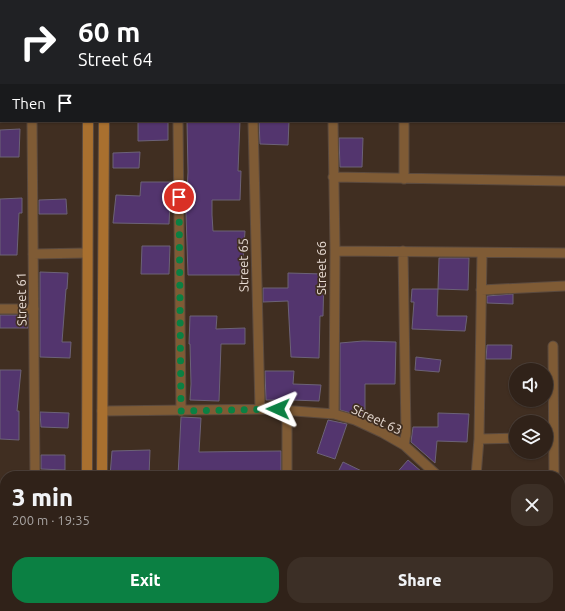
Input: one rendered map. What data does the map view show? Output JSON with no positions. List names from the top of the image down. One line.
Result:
{"streets":{"street":["Street 65","Street 66","Street 61","Street 63"]},"crossings":[["Street 65","Street 63"],["Street 66","Street 63"]],"page":{"turn":["60 m","Street 64"],"then":"Then","heading":["3 min","200 m · 19:35"],"buttons":["Exit","Share"]}}
